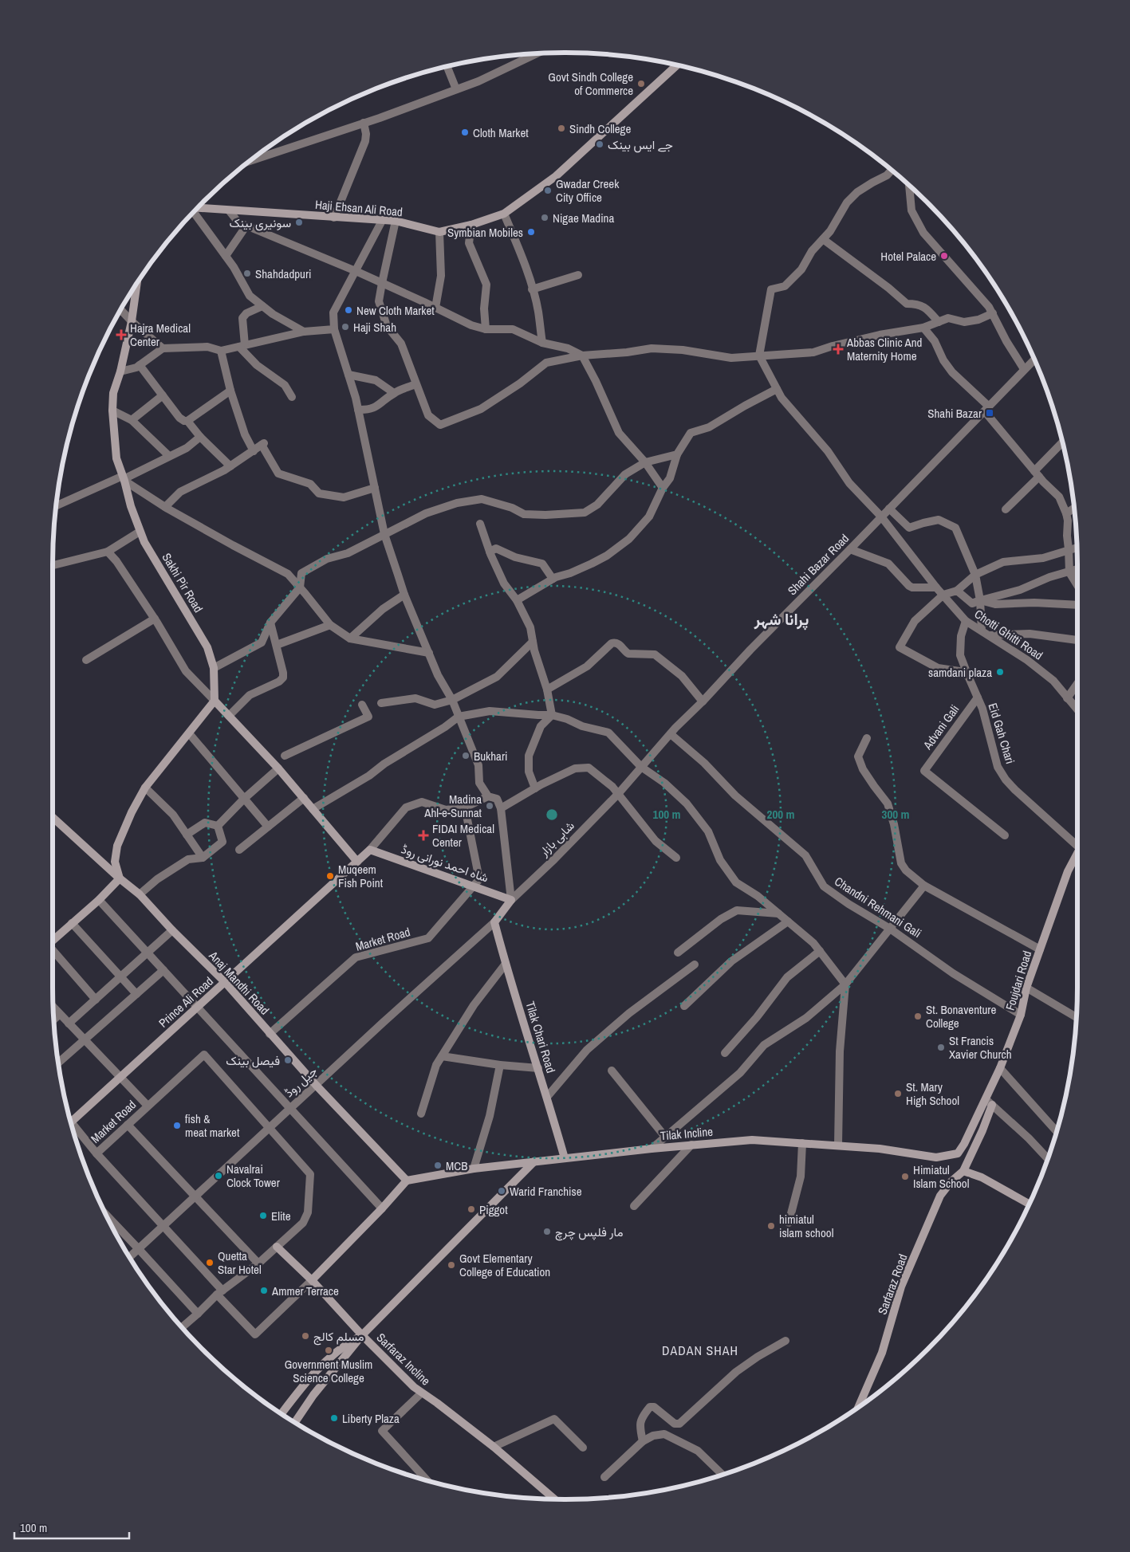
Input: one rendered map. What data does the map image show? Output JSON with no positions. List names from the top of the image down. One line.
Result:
{"streets":{"street":["Haji Ehsan Ali Road","Shahi Bazar Road","Sakhi Pir Road","Chotti Ghitti Road","Advani Gali","Eid Gah Chari","شاہی بازار","شاہ احمد نورانی روڈ","Chandni Rehmani Gali","Market Road","Foujdari Road","Anaj Mandhi Road","Prince Ali Road","Tilak Chari Road","جیل روڈ","Tilak Incline","Sarfaraz Road","Sarfaraz Incline"]},"crossings":[["Shahi Bazar Road","Chotti Ghitti Road"],["Shahi Bazar Road","شاہی بازار"],["Shahi Bazar Road","Chandni Rehmani Gali"],["Chotti Ghitti Road","Eid Gah Chari"],["Advani Gali","Eid Gah Chari"],["شاہی بازار","شاہ احمد نورانی روڈ"],["شاہ احمد نورانی روڈ","Market Road"],["شاہ احمد نورانی روڈ","Prince Ali Road"],["Chandni Rehmani Gali","Foujdari Road"],["Market Road","Anaj Mandhi Road"],["Market Road","جیل روڈ"],["Foujdari Road","Tilak Incline"],["Anaj Mandhi Road","Prince Ali Road"],["Anaj Mandhi Road","جیل روڈ"],["Anaj Mandhi Road","Tilak Incline"],["Tilak Chari Road","جیل روڈ"],["Tilak Chari Road","Tilak Incline"]],"districts":["پرانا شہر","DADAN SHAH"],"places":{"other":["Govt Sindh College of Commerce","Sindh College","Cloth Market","جے ایس بینک","Gwadar Creek City Office","Nigae Madina","سونیری بینک","Symbian Mobiles","Hotel Palace","Shahdadpuri","New Cloth Market","Haji Shah","samdani plaza","Bukhari","Madina Ahl-e-Sunnat","Muqeem Fish Point","St. Bonaventure College","St Francis Xavier Church","فیصل بینک","St. Mary High School","fish & meat market","MCB","Navalrai Clock Tower","Himiatul Islam School","Warid Franchise","Piggot","Elite","himiatul islam school","مار فلپس چرچ","Quetta Star Hotel","Govt Elementary College of Education","Ammer Terrace","مسلم کالج","Government Muslim Science College","Liberty Plaza"],"health":["Hajra Medical Center","Abbas Clinic And Maternity Home","FIDAI Medical Center"],"transit":["Shahi Bazar"]},"scale_bar":"100 m","rings":["100 m","200 m","300 m"]}
